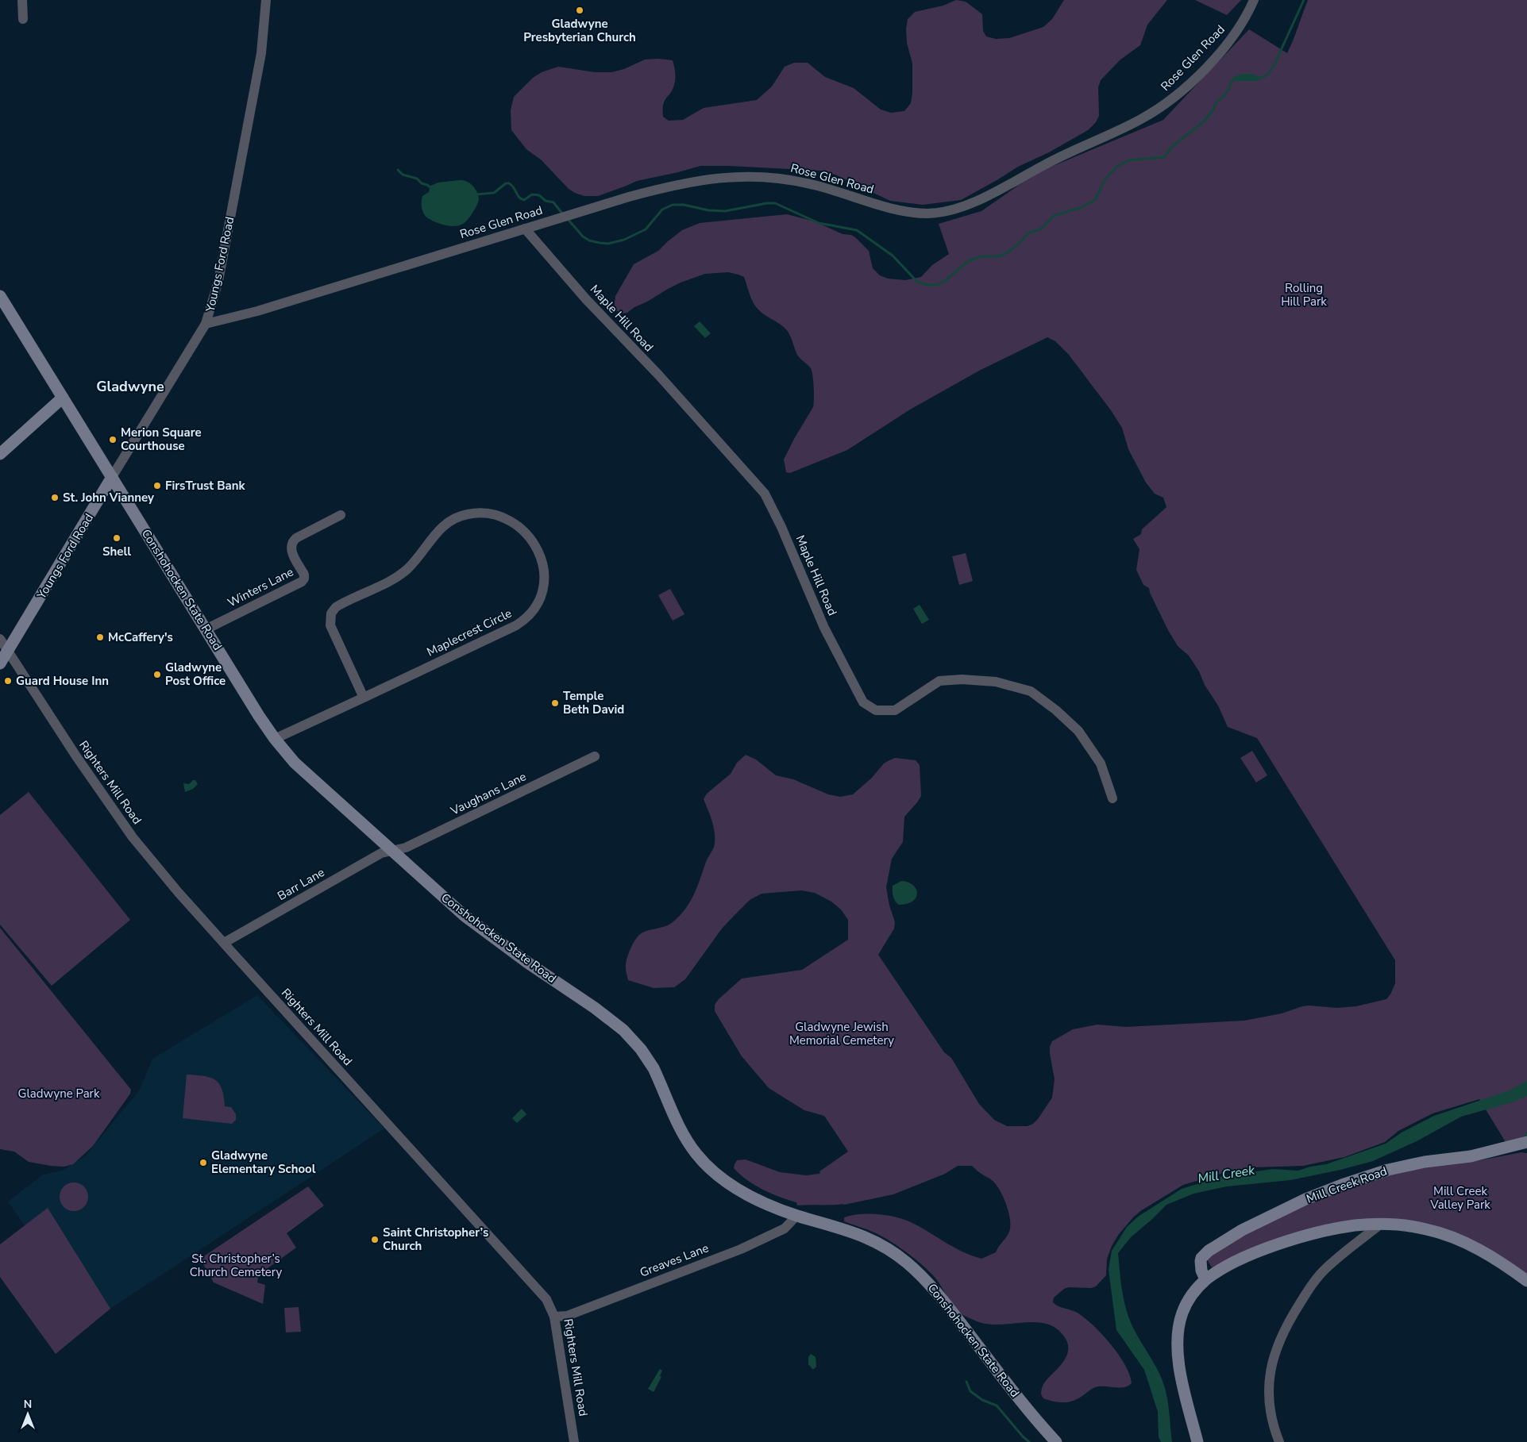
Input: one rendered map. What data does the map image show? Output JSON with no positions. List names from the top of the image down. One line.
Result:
{"streets":{"main road":["Youngs Ford Road","Conshohocken State Road","Mill Creek Road"],"street":["Rose Glen Road","Maple Hill Road","Winters Lane","Maplecrest Circle","Righters Mill Road","Vaughans Lane","Barr Lane","Greaves Lane"]},"crossings":[["Rose Glen Road","Youngs Ford Road"],["Rose Glen Road","Maple Hill Road"],["Youngs Ford Road","Conshohocken State Road"],["Youngs Ford Road","Righters Mill Road"],["Winters Lane","Conshohocken State Road"],["Conshohocken State Road","Maplecrest Circle"],["Conshohocken State Road","Vaughans Lane"],["Conshohocken State Road","Barr Lane"],["Conshohocken State Road","Greaves Lane"],["Righters Mill Road","Barr Lane"],["Righters Mill Road","Greaves Lane"],["Vaughans Lane","Barr Lane"]],"districts":["Gladwyne"],"water":["Mill Creek"],"parks":["Rolling Hill Park","Gladwyne Jewish Memorial Cemetery","Gladwyne Park","Mill Creek Valley Park","St. Christopher’s Church Cemetery"],"places":["Gladwyne Presbyterian Church","Merion Square Courthouse","FirsTrust Bank","St. John Vianney","Shell","McCaffery's","Gladwyne Post Office","Guard House Inn","Temple Beth David","Gladwyne Elementary School","Saint Christopher’s Church"],"north":"top"}
